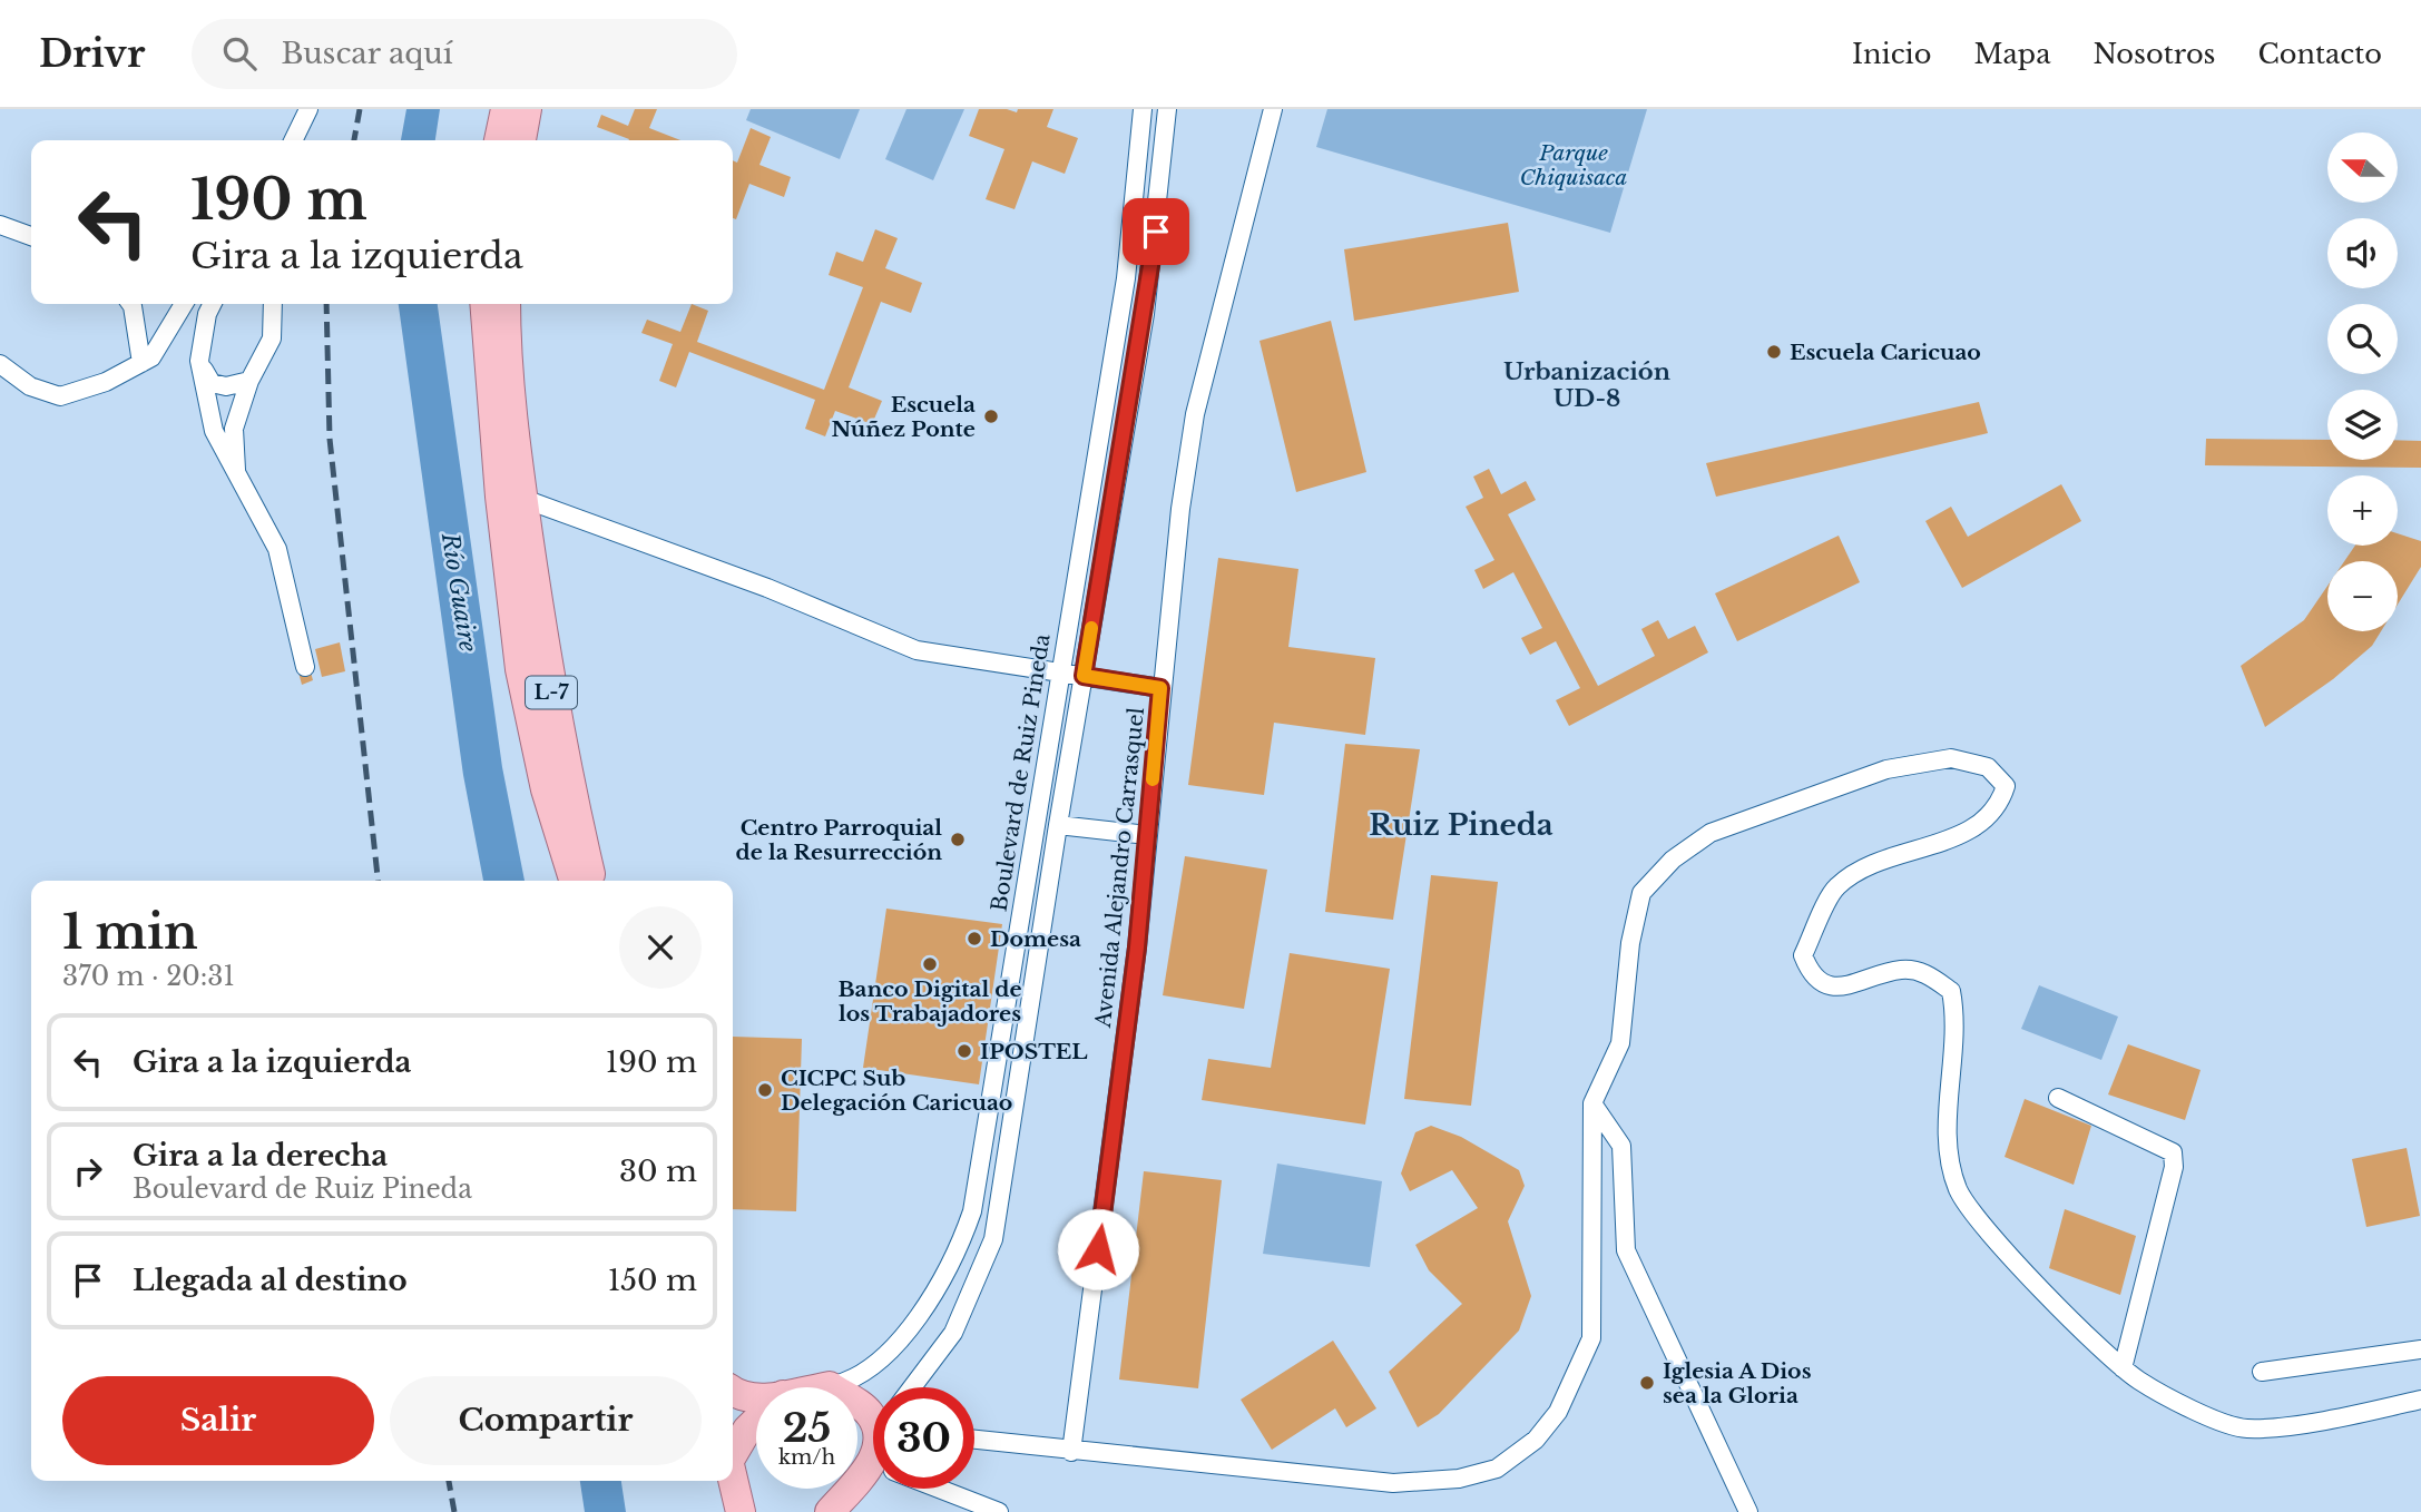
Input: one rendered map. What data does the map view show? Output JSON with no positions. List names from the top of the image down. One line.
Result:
{"streets":{"main road":["L-7"],"street":["Boulevard de Ruiz Pineda","Avenida Alejandro Carrasquel"]},"districts":["Urbanización UD-8","Ruiz Pineda"],"water":["Río Guaire"],"parks":["Parque Chiquisaca"],"places":["Escuela Caricuao","Escuela Núñez Ponte","Centro Parroquial de la Resurrección","Domesa","Banco Digital de los Trabajadores","IPOSTEL","CICPC Sub Delegación Caricuao","Iglesia A Dios sea la Gloria"],"north":"left","page":{"header":"Drivr","search":"Buscar aquí","nav":["Inicio","Mapa","Nosotros","Contacto"],"map_buttons":["+","−"],"turn":["190 m","Gira a la izquierda"],"heading":["1 min","370 m · 20:31"],"list":[{"name":"Gira a la izquierda","value":"190 m"},{"name":"Gira a la derecha","note":"Boulevard de Ruiz Pineda","value":"30 m"},{"name":"Llegada al destino","value":"150 m"}],"buttons":["Salir","Compartir"],"speed":"25 km/h","limit":"30"}}
